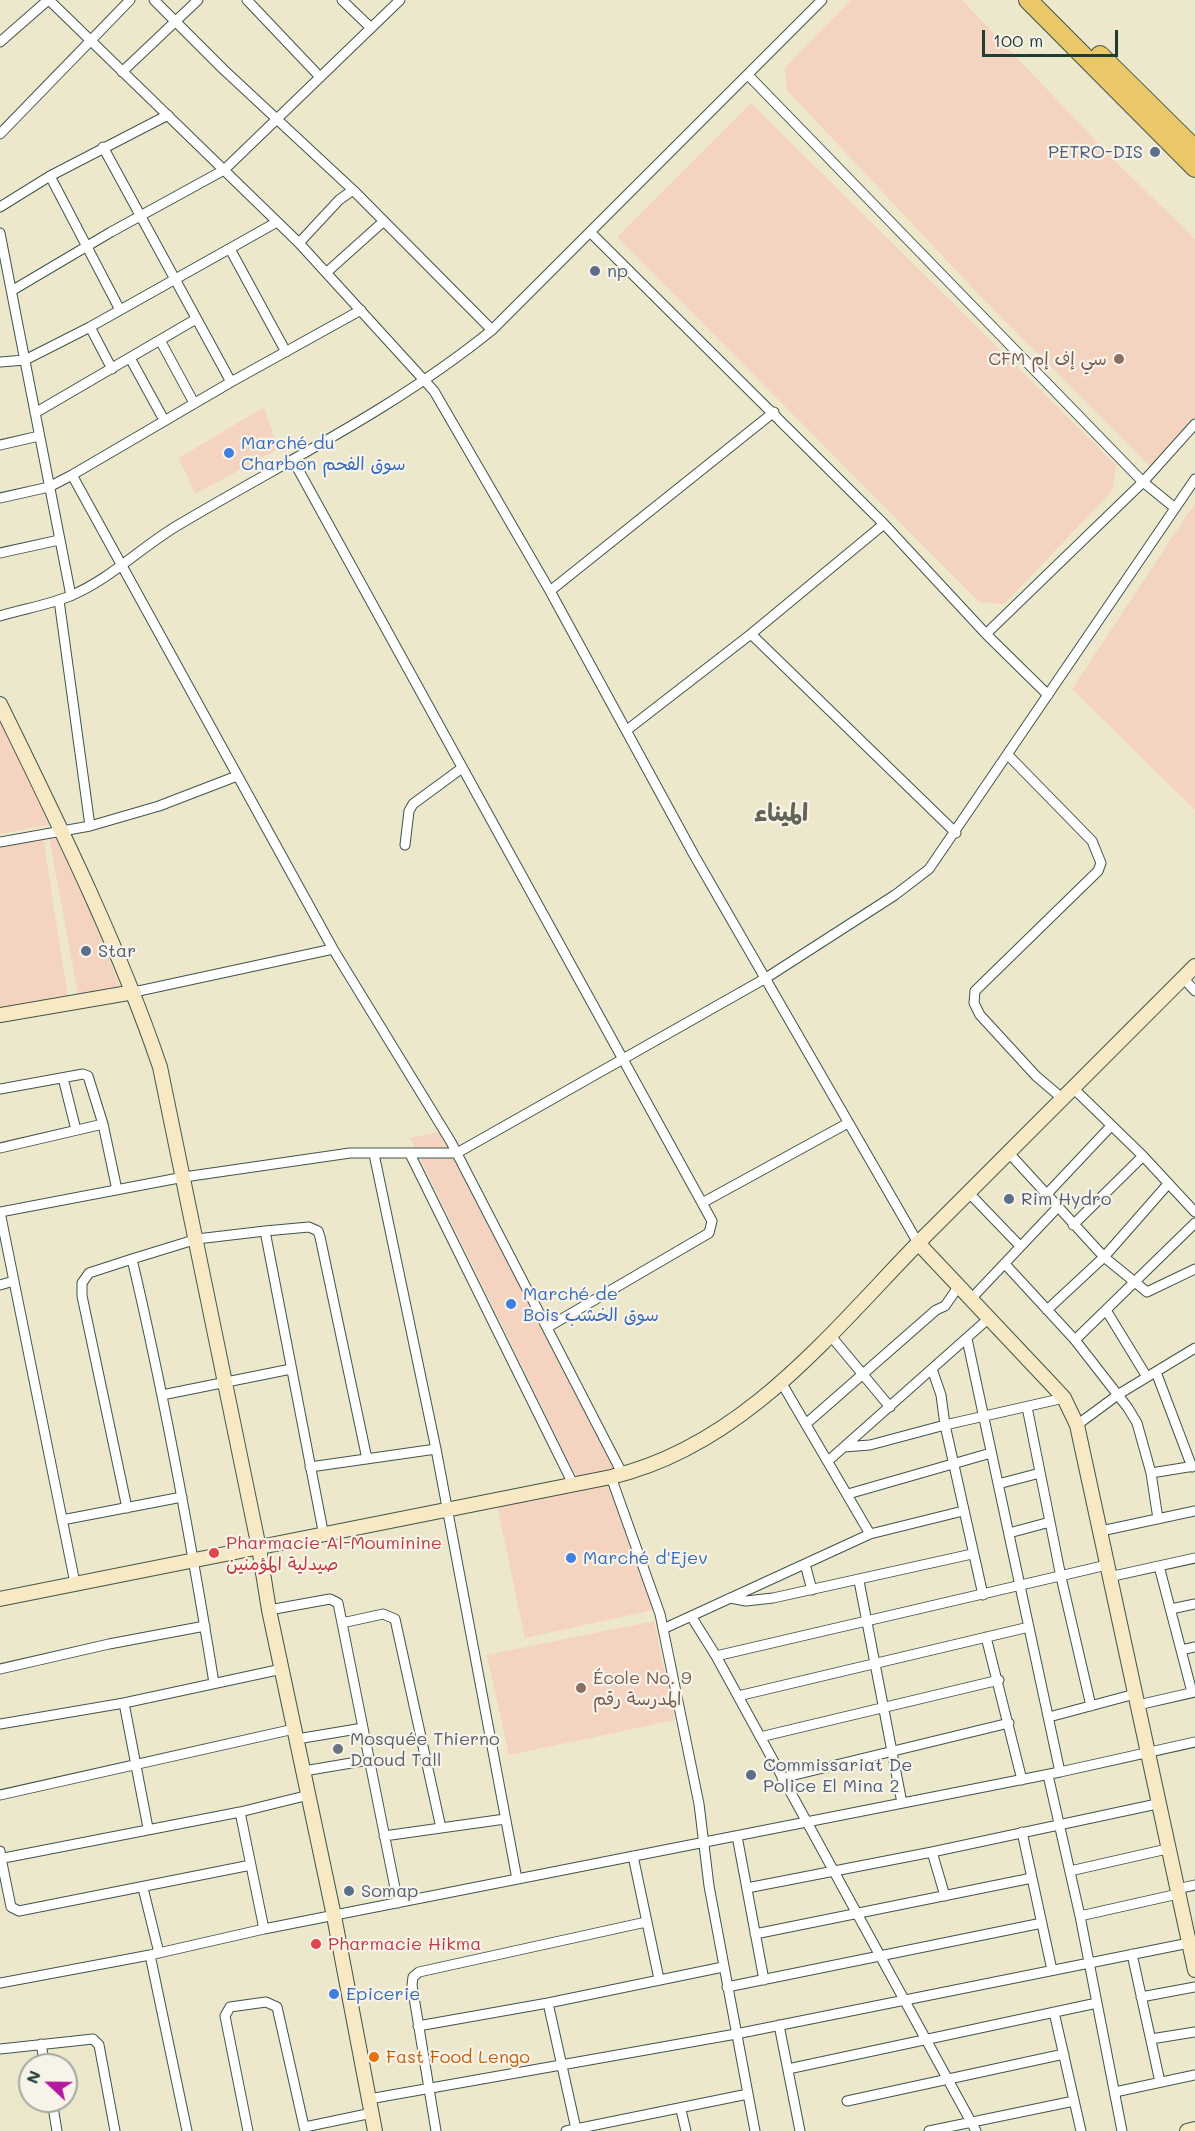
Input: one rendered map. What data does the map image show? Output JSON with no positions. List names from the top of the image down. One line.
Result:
{"districts":["الميناء"],"places":["PETRO-DIS","np","CFM سي إف إم","Marché du Charbon سوق الفحم","Star","Rim Hydro","Marché de Bois سوق الخشب","Pharmacie Al-Mouminine صيدلية المؤمنين","Marché d'Ejev","École No. 9 المدرسة رقم","Mosquée Thierno Daoud Tall","Commissariat De Police El Mina 2","Somap","Pharmacie Hikma","Epicerie","Fast Food Lengo"],"scale_bar":"100 m","north":"left"}
